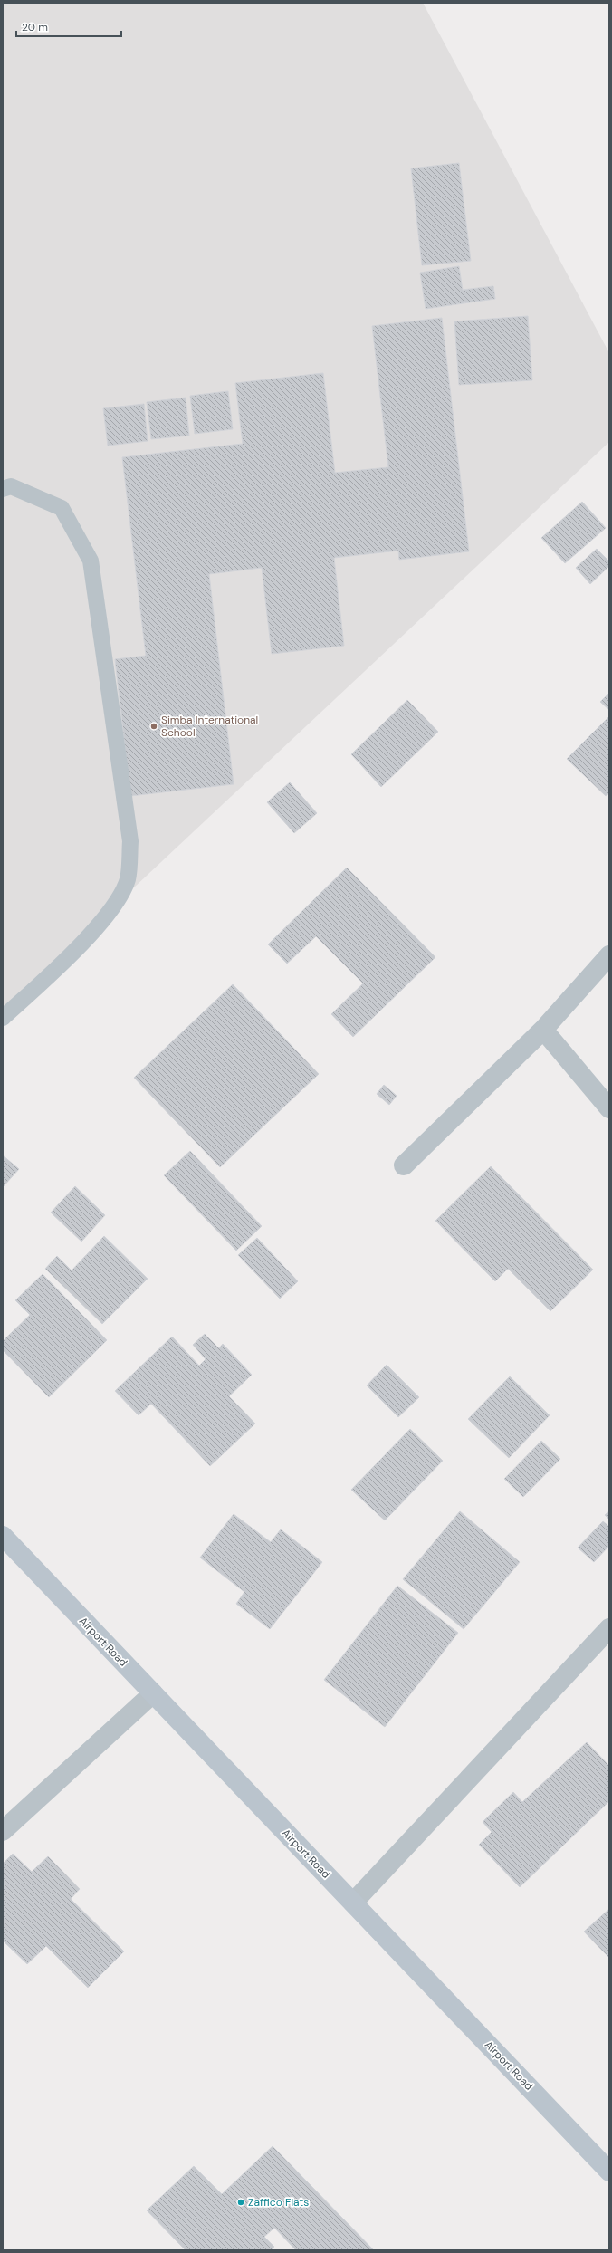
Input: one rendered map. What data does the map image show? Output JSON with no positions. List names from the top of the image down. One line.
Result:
{"streets":{"street":["Airport Road"]},"places":["Simba International School","Zaffico Flats"],"scale_bar":"20 m"}
